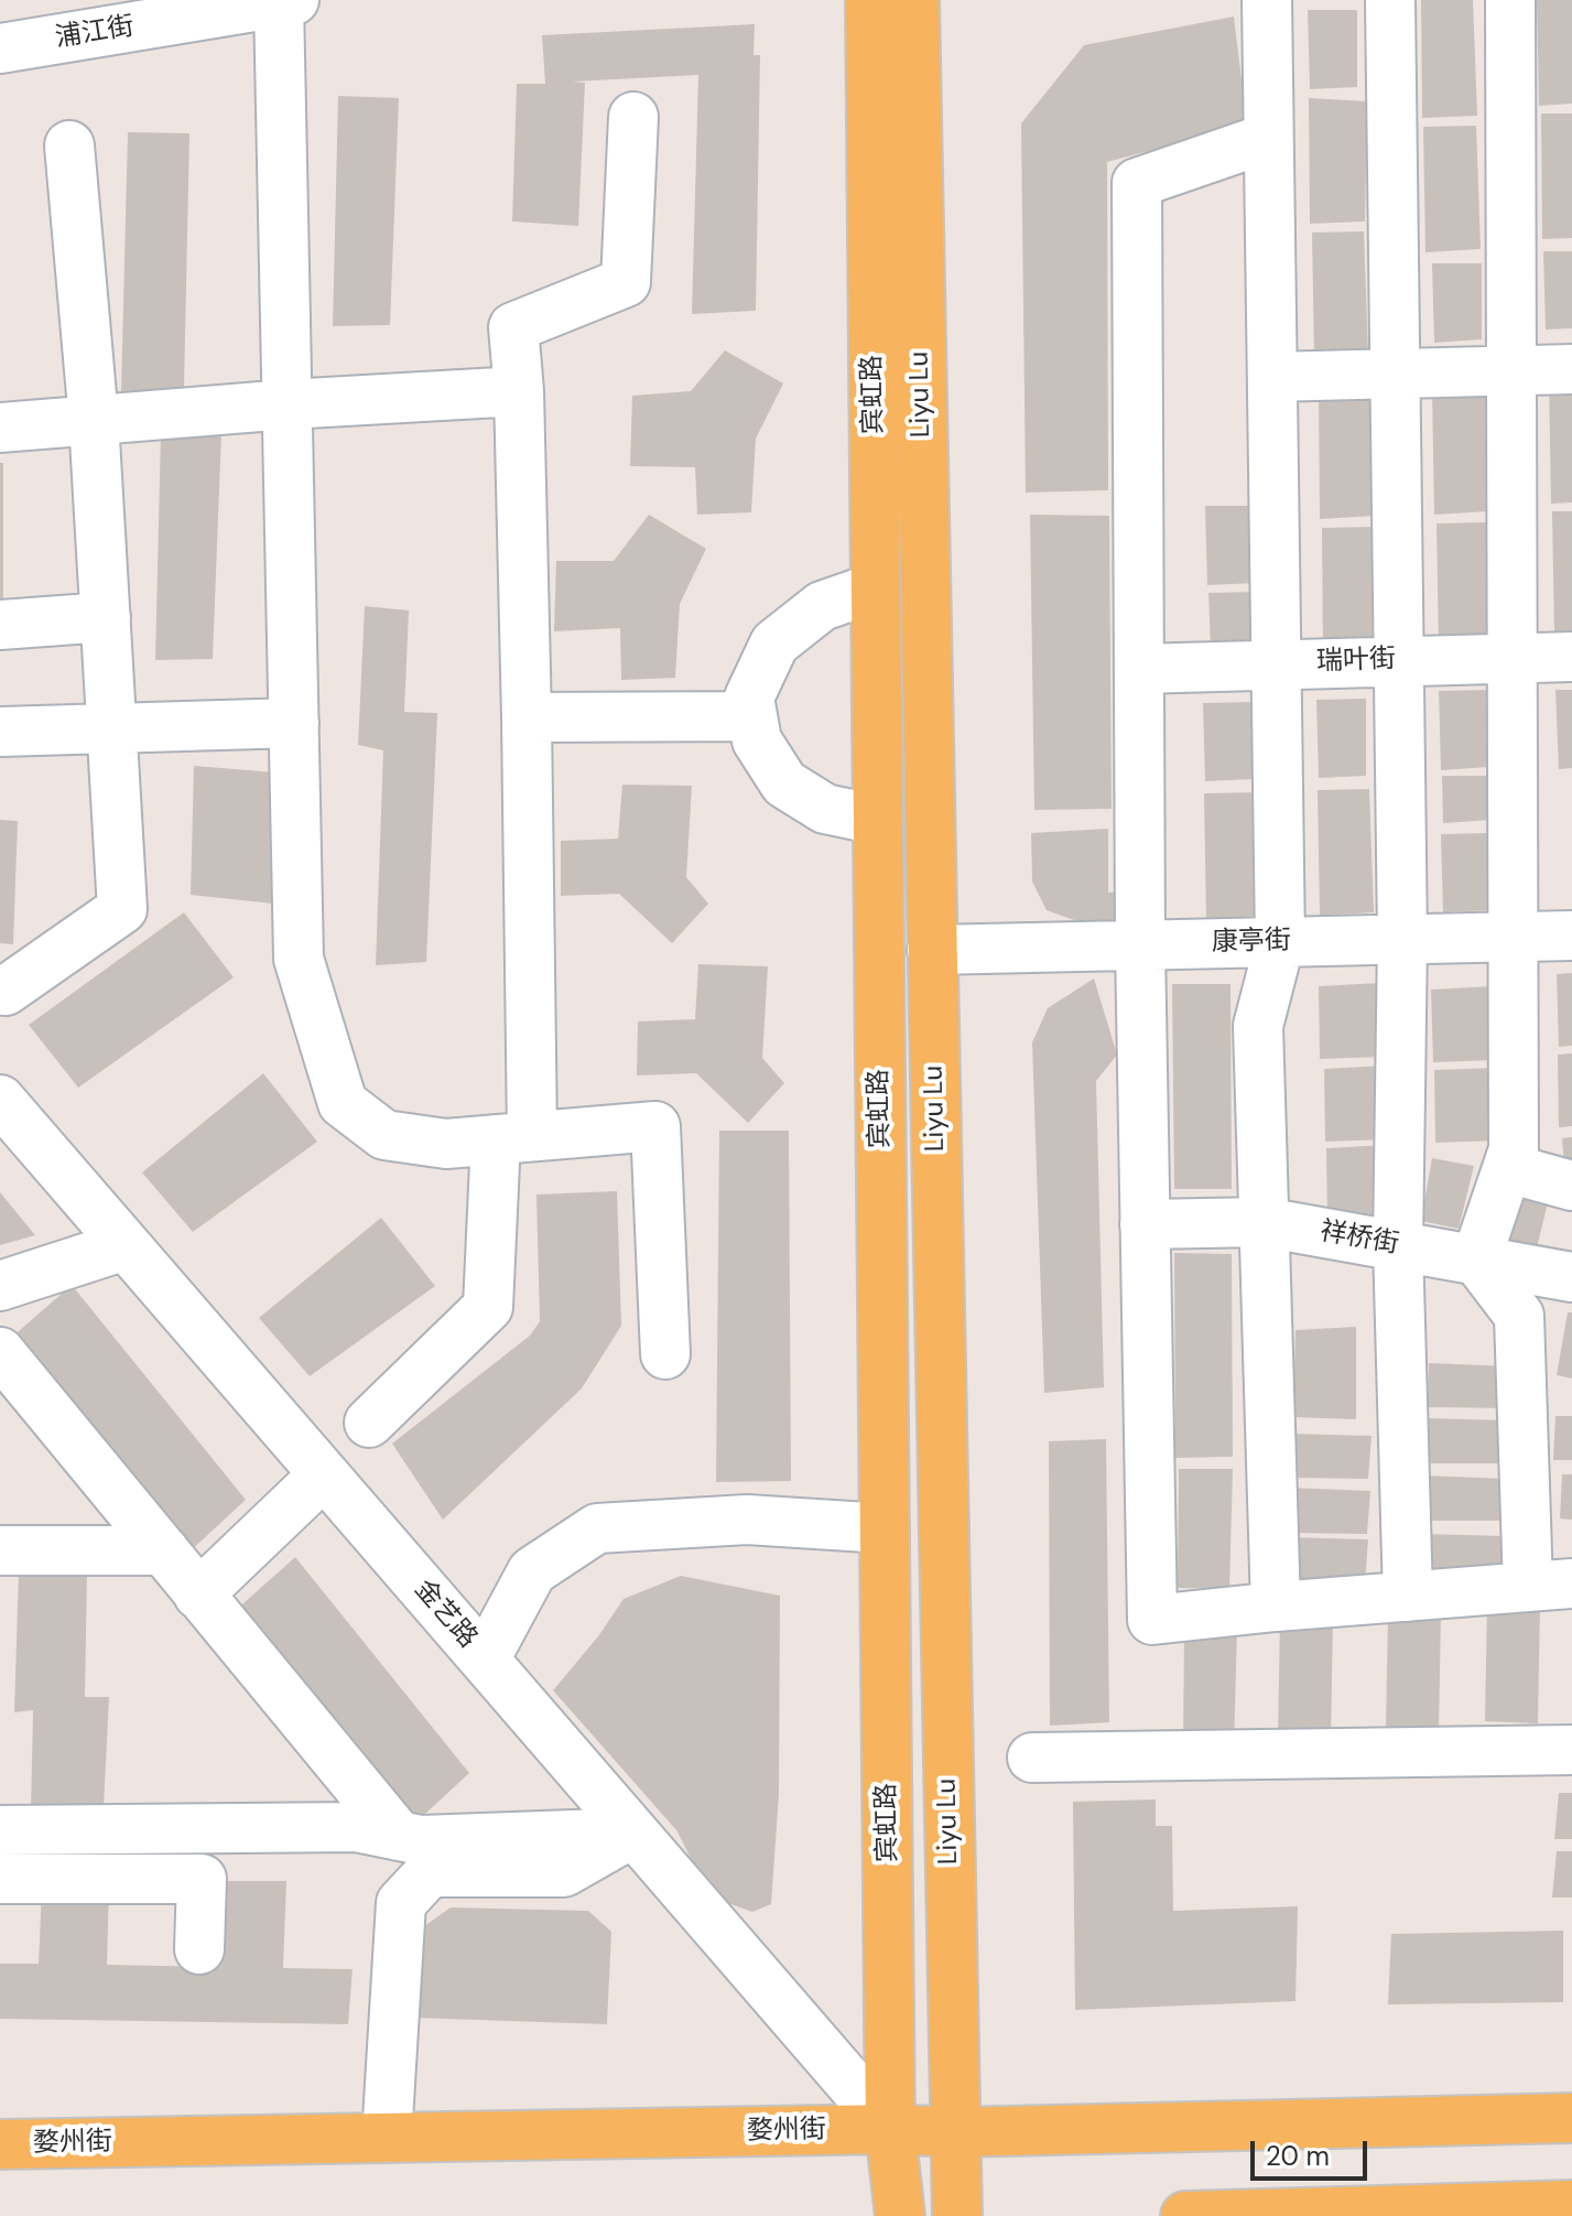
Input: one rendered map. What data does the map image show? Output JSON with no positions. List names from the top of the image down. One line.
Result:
{"streets":{"main road":["宾虹路","Liyu Lu","婺州街"],"street":["浦江街","瑞叶街","康亭街","祥桥街","金艺路"]},"crossings":[["宾虹路","金艺路"],["宾虹路","婺州街"],["Liyu Lu","康亭街"],["Liyu Lu","婺州街"],["金艺路","婺州街"]],"scale_bar":"20 m"}
